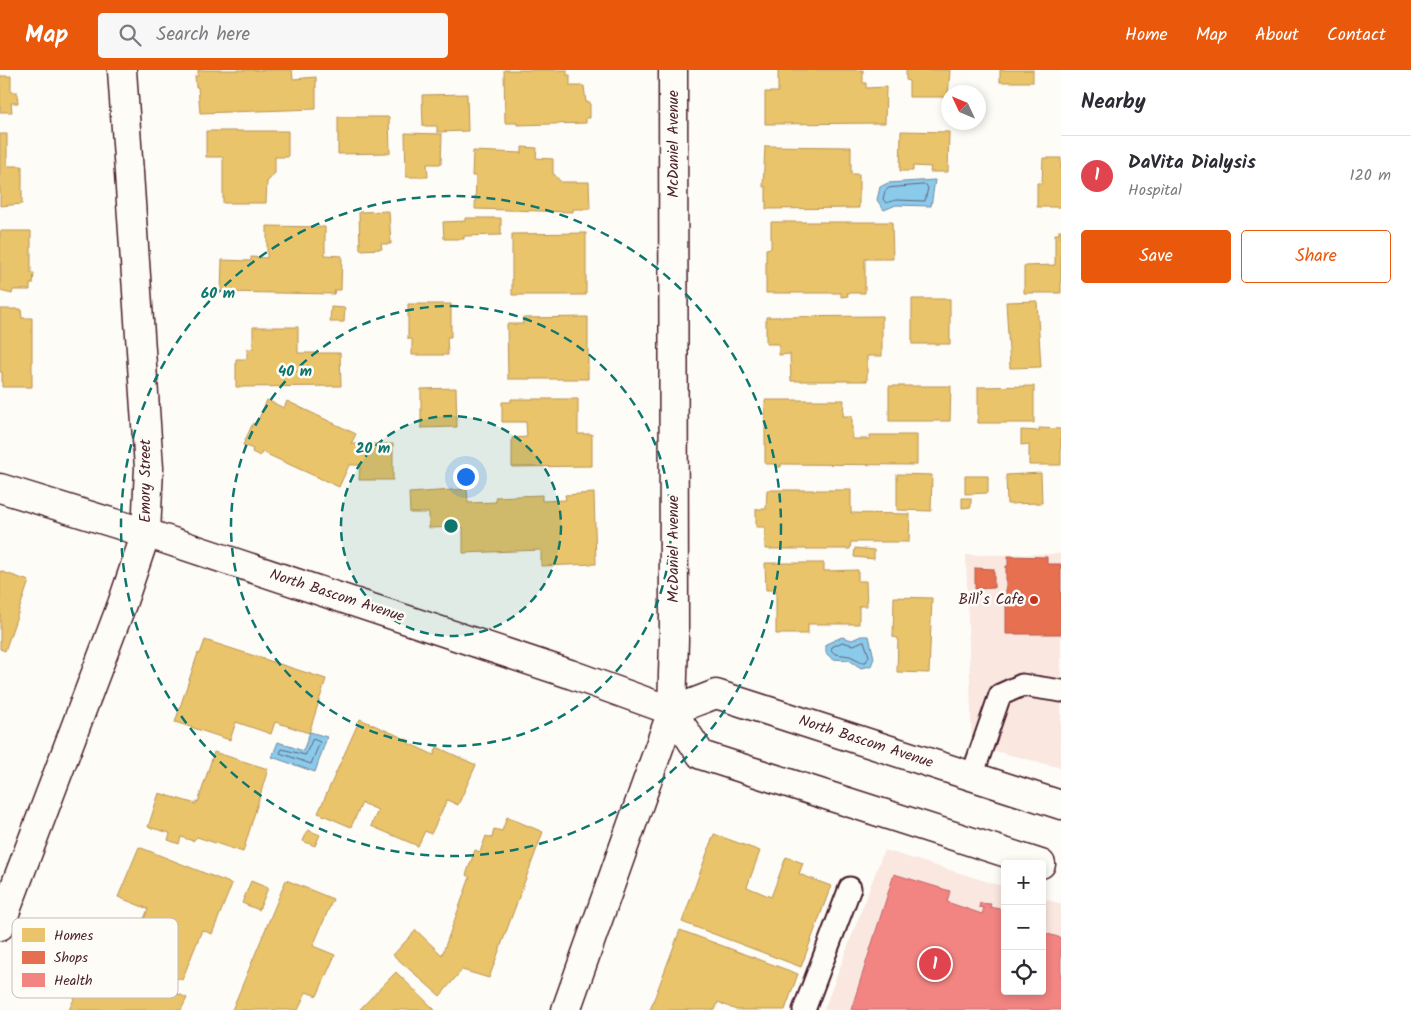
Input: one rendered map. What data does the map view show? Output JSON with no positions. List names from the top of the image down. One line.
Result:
{"streets":{"street":["McDaniel Avenue","Emory Street","North Bascom Avenue"]},"crossings":[["McDaniel Avenue","North Bascom Avenue"],["Emory Street","North Bascom Avenue"]],"places":["Bill’s Cafe"],"legend":["Homes","Shops","Health"],"north":"top left","page":{"header":"Map","search":"Search here","nav":["Home","Map","About","Contact"],"heading":"Nearby","list":[{"mark":"1","name":"DaVita Dialysis","note":"Hospital","value":"120 m"}],"buttons":["Save","Share"],"map_buttons":["+","−"],"pins":"1"},"rings":["60 m","40 m","20 m"]}
